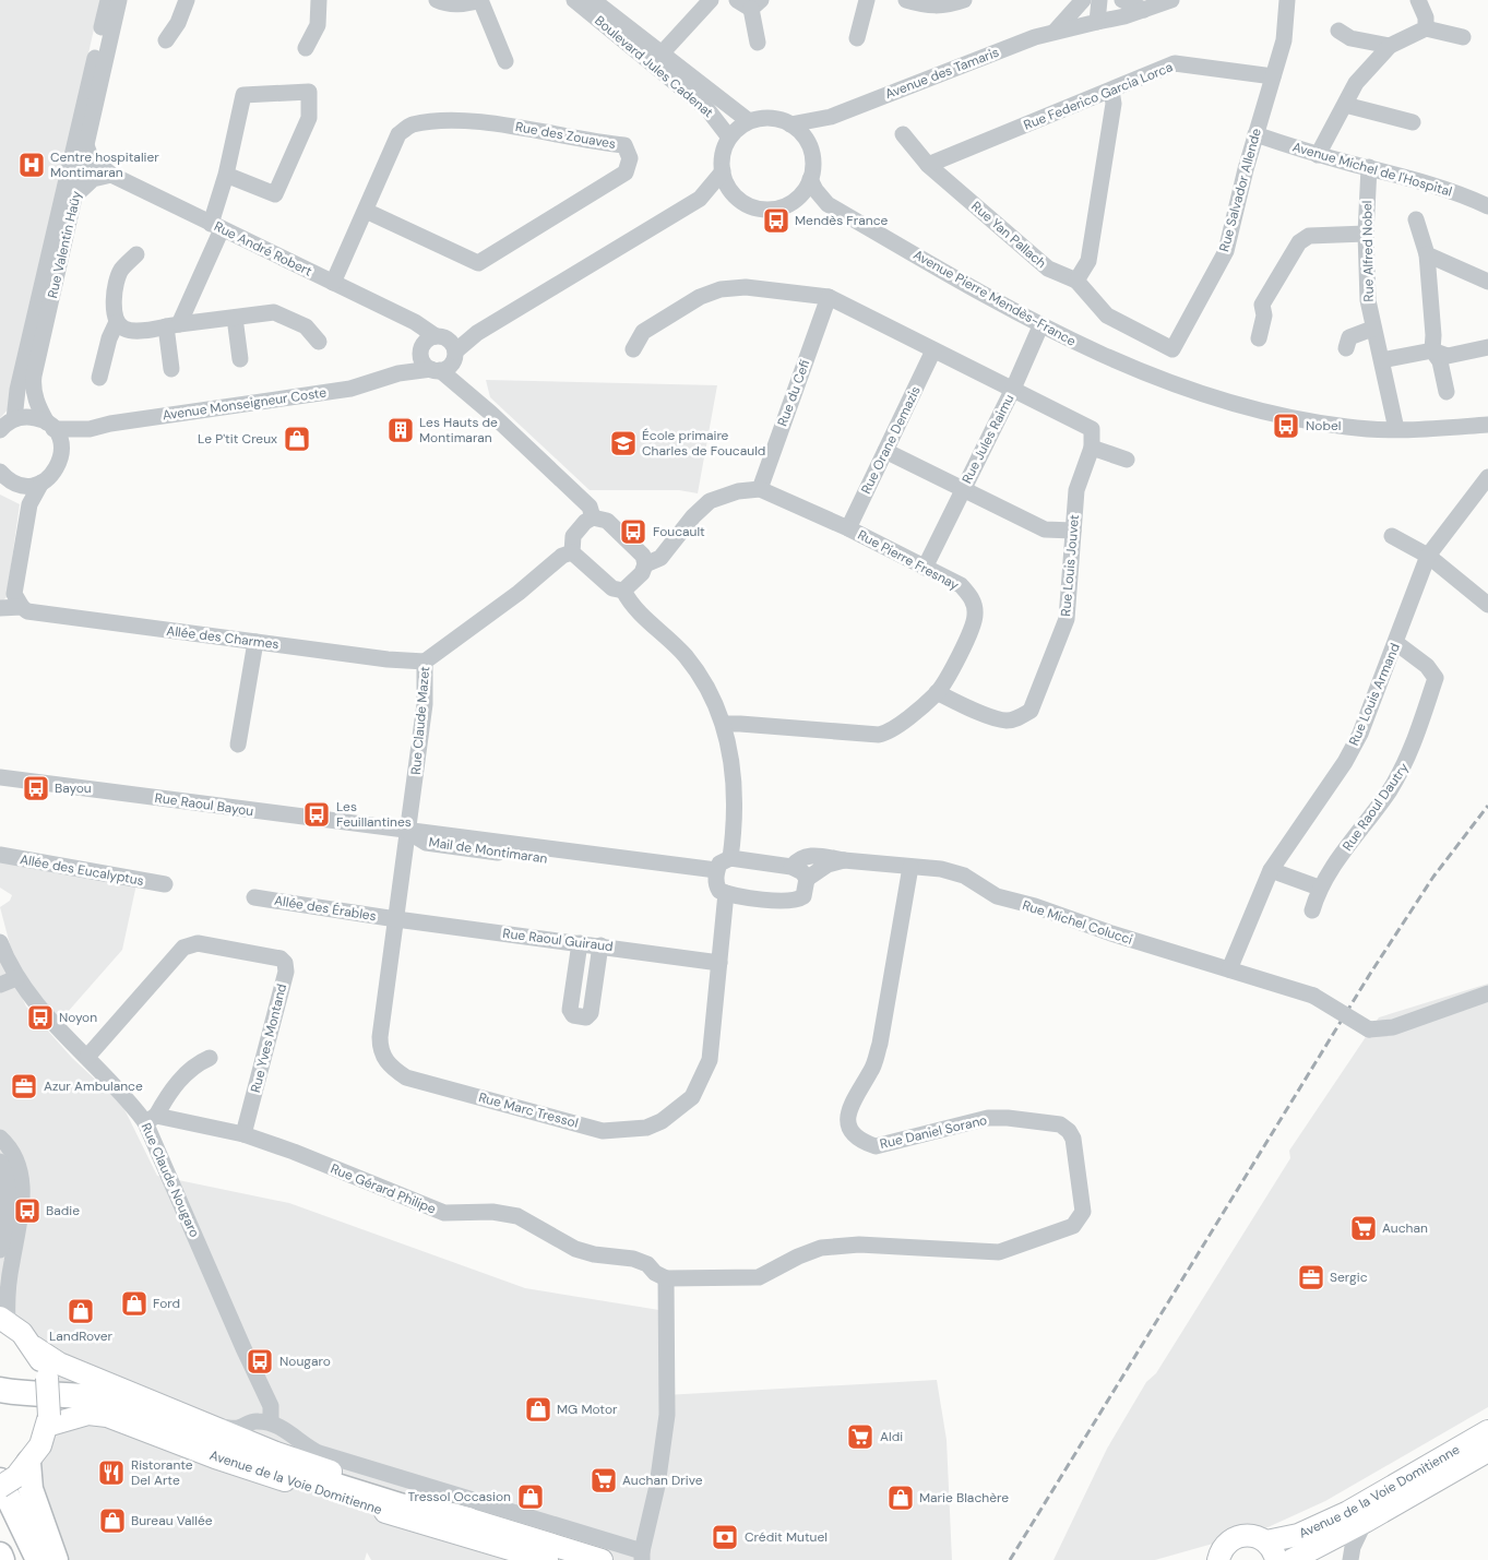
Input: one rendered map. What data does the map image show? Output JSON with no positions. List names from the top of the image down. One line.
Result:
{"streets":{"main road":["Avenue de la Voie Domitienne"],"street":["Boulevard Jules Cadenat","Avenue des Tamaris","Rue Federico Garcia Lorca","Rue des Zouaves","Avenue Michel de l'Hospital","Rue Salvador Allende","Rue Yan Pallach","Rue Valentin Haüy","Rue André Robert","Rue Alfred Nobel","Avenue Pierre Mendès-France","Rue du Cefi","Avenue Monseigneur Coste","Rue Jules Raimu","Rue Orane Demazis","Rue Pierre Fresnay","Rue Louis Jouvet","Allée des Charmes","Rue Louis Armand","Rue Claude Mazet","Rue Raoul Bayou","Rue Raoul Dautry","Mail de Montimaran","Allée des Eucalyptus","Allée des Érables","Rue Michel Colucci","Rue Raoul Guiraud","Rue Yves Montand","Rue Marc Tressol","Rue Daniel Sorano","Rue Claude Nougaro","Rue Gérard Philipe"]},"crossings":[["Boulevard Jules Cadenat","Avenue des Tamaris"],["Boulevard Jules Cadenat","Avenue Pierre Mendès-France"],["Avenue des Tamaris","Avenue Pierre Mendès-France"],["Rue Federico Garcia Lorca","Rue Salvador Allende"],["Rue Federico Garcia Lorca","Rue Yan Pallach"],["Rue des Zouaves","Rue André Robert"],["Avenue Michel de l'Hospital","Rue Salvador Allende"],["Avenue Michel de l'Hospital","Rue Alfred Nobel"],["Rue Salvador Allende","Rue Yan Pallach"],["Rue Valentin Haüy","Rue André Robert"],["Rue Valentin Haüy","Avenue Monseigneur Coste"],["Rue André Robert","Avenue Monseigneur Coste"],["Rue Alfred Nobel","Avenue Pierre Mendès-France"],["Avenue Pierre Mendès-France","Rue Jules Raimu"],["Rue du Cefi","Rue Pierre Fresnay"],["Rue Jules Raimu","Rue Orane Demazis"],["Rue Jules Raimu","Rue Pierre Fresnay"],["Rue Jules Raimu","Rue Louis Jouvet"],["Rue Orane Demazis","Rue Pierre Fresnay"],["Rue Pierre Fresnay","Rue Louis Jouvet"],["Allée des Charmes","Rue Claude Mazet"],["Rue Louis Armand","Rue Raoul Dautry"],["Rue Louis Armand","Rue Michel Colucci"],["Rue Claude Mazet","Rue Raoul Bayou"],["Rue Claude Mazet","Mail de Montimaran"],["Rue Claude Mazet","Rue Marc Tressol"],["Rue Raoul Bayou","Mail de Montimaran"],["Rue Raoul Bayou","Rue Marc Tressol"],["Mail de Montimaran","Rue Michel Colucci"],["Mail de Montimaran","Rue Marc Tressol"],["Allée des Érables","Rue Raoul Guiraud"],["Allée des Érables","Rue Marc Tressol"],["Rue Michel Colucci","Rue Daniel Sorano"],["Rue Raoul Guiraud","Rue Marc Tressol"],["Rue Yves Montand","Rue Claude Nougaro"],["Rue Yves Montand","Rue Gérard Philipe"],["Rue Daniel Sorano","Rue Gérard Philipe"],["Rue Claude Nougaro","Rue Gérard Philipe"],["Rue Claude Nougaro","Avenue de la Voie Domitienne"]],"places":{"hospital":["Centre hospitalier Montimaran"],"bus stop":["Mendès France","Nobel","Foucault","Bayou","Les Feuillantines","Noyon","Badie","Nougaro"],"building":["Les Hauts de Montimaran"],"shop":["Le P'tit Creux","Ford","LandRover","MG Motor","Tressol Occasion","Marie Blachère","Bureau Vallée"],"school or university":["École primaire Charles de Foucauld"],"office":["Azur Ambulance","Sergic"],"supermarket":["Auchan","Aldi","Auchan Drive"],"restaurant":["Ristorante Del Arte"],"bank":["Crédit Mutuel"]}}
